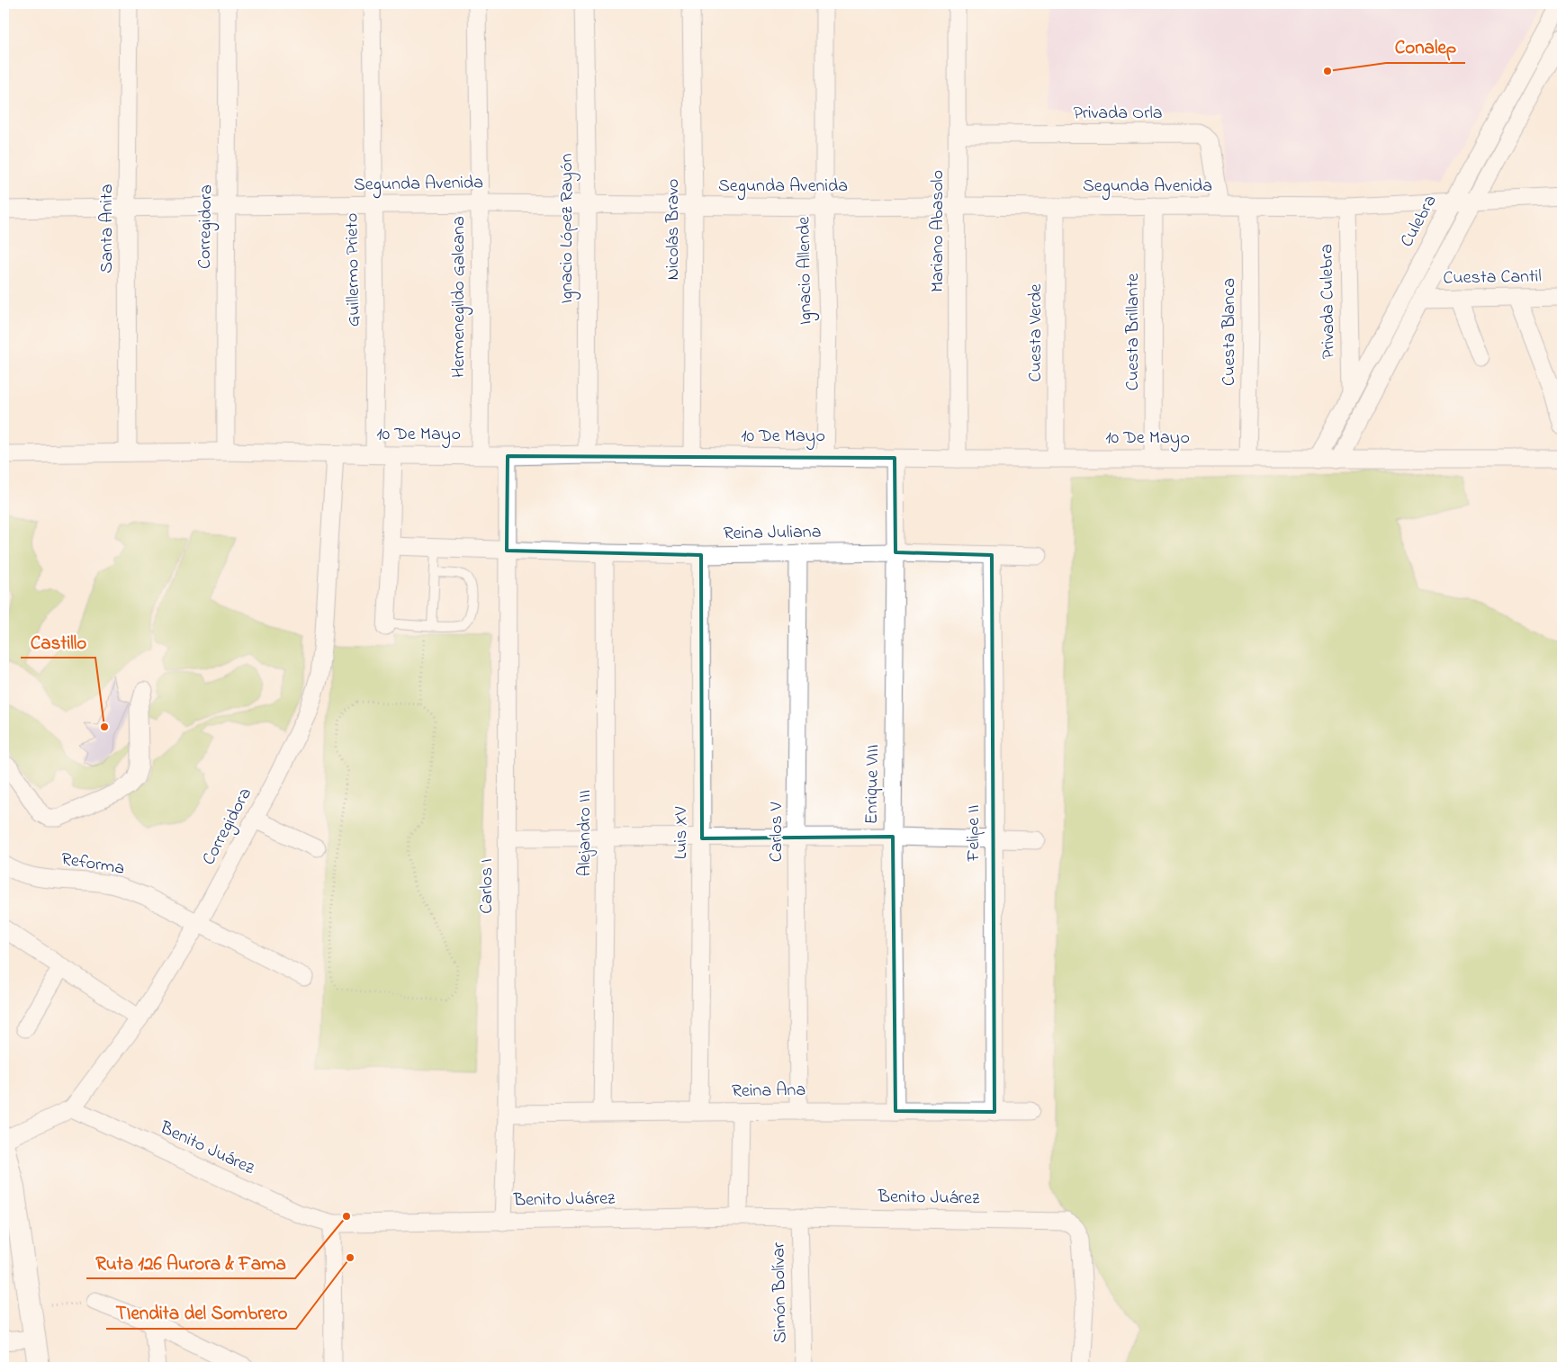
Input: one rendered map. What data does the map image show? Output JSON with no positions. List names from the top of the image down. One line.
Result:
{"streets":{"street":["Privada Orla","Segunda Avenida","Culebra","Corregidora","Santa Anita","Ignacio López Rayón","Nicolás Bravo","Mariano Abasolo","Guillermo Prieto","Ignacio Allende","Cuesta Cantil","Hermenegildo Galeana","Privada Culebra","Cuesta Brillante","Cuesta Blanca","Cuesta Verde","10 De Mayo","Reina Juliana","Enrique VIII","Carlos V","Alejandro III","Luis XV","Felipe II","Reforma","Carlos I","Reina Ana","Benito Juárez","Simón Bolívar"]},"crossings":[["Privada Orla","Segunda Avenida"],["Privada Orla","Mariano Abasolo"],["Segunda Avenida","Culebra"],["Segunda Avenida","Corregidora"],["Segunda Avenida","Santa Anita"],["Segunda Avenida","Ignacio López Rayón"],["Segunda Avenida","Nicolás Bravo"],["Segunda Avenida","Mariano Abasolo"],["Segunda Avenida","Guillermo Prieto"],["Segunda Avenida","Ignacio Allende"],["Segunda Avenida","Hermenegildo Galeana"],["Segunda Avenida","Privada Culebra"],["Segunda Avenida","Cuesta Brillante"],["Segunda Avenida","Cuesta Blanca"],["Segunda Avenida","Cuesta Verde"],["Culebra","Privada Culebra"],["Culebra","10 De Mayo"],["Corregidora","10 De Mayo"],["Corregidora","Reforma"],["Corregidora","Benito Juárez"],["Santa Anita","10 De Mayo"],["Ignacio López Rayón","10 De Mayo"],["Nicolás Bravo","10 De Mayo"],["Mariano Abasolo","10 De Mayo"],["Guillermo Prieto","10 De Mayo"],["Ignacio Allende","10 De Mayo"],["Hermenegildo Galeana","10 De Mayo"],["Cuesta Brillante","10 De Mayo"],["Cuesta Blanca","10 De Mayo"],["Cuesta Verde","10 De Mayo"],["10 De Mayo","Enrique VIII"],["10 De Mayo","Carlos I"],["Reina Juliana","Enrique VIII"],["Reina Juliana","Carlos V"],["Reina Juliana","Alejandro III"],["Reina Juliana","Luis XV"],["Reina Juliana","Felipe II"],["Reina Juliana","Carlos I"],["Enrique VIII","Reina Ana"],["Carlos V","Reina Ana"],["Alejandro III","Reina Ana"],["Luis XV","Reina Ana"],["Felipe II","Reina Ana"],["Carlos I","Reina Ana"],["Carlos I","Benito Juárez"],["Benito Juárez","Simón Bolívar"]],"places":["Conalep","Castillo","Ruta 126 Aurora & Fama","TIendita del Sombrero"]}
